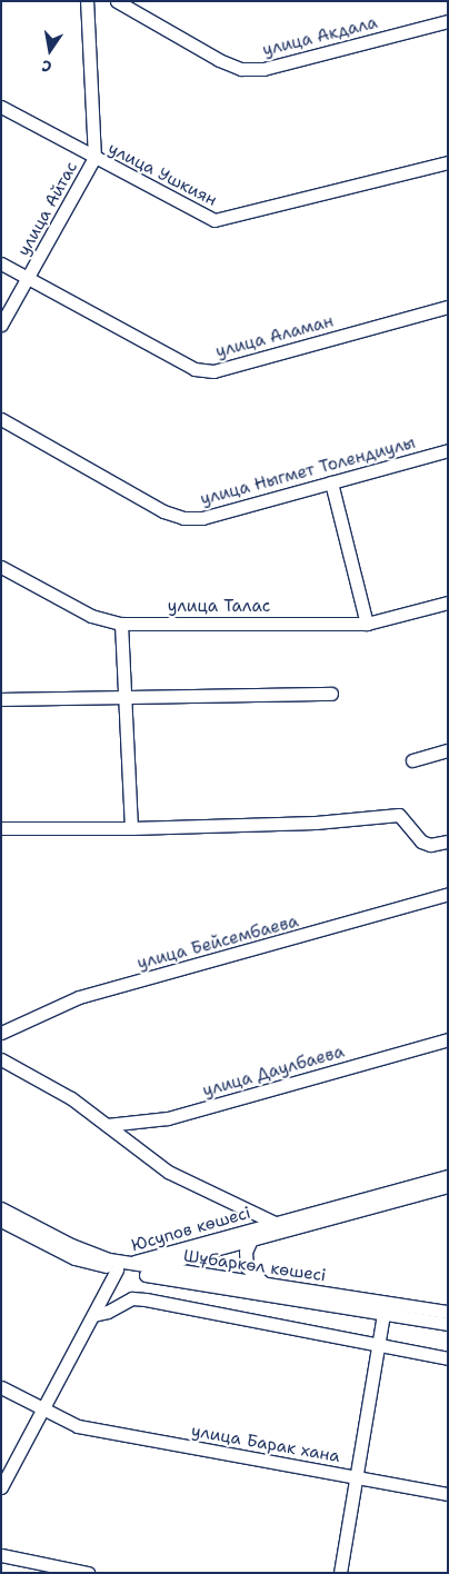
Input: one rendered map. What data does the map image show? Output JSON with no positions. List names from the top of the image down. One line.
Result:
{"streets":{"street":["улица Акдала","улица Ушкиян","улица Айтас","улица Аламан","улица Ныгмет Толендиулы","улица Талас","улица Бейсембаева","улица Даулбаева","Юсупов көшесі","Шұбаркөл көшесі","улица Барак хана"]},"crossings":[["улица Ушкиян","улица Айтас"],["улица Айтас","улица Аламан"],["Юсупов көшесі","Шұбаркөл көшесі"]],"north":"bottom"}
